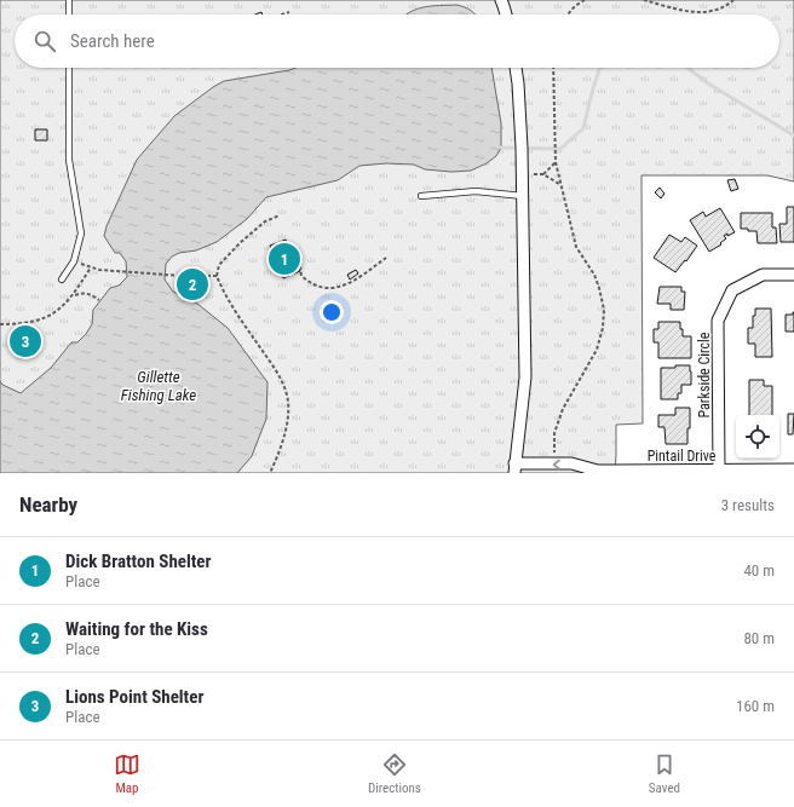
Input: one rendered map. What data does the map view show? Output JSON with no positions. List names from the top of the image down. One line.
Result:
{"streets":{"street":["Parkside Circle","Pintail Drive"]},"crossings":[["Parkside Circle","Pintail Drive"]],"water":["Gillette Fishing Lake"],"page":{"search":"Search here","pins":["1","2","3"],"heading":["Nearby","3 results"],"list":[{"mark":"1","name":"Dick Bratton Shelter","note":"Place","value":"40 m"},{"mark":"2","name":"Waiting for the Kiss","note":"Place","value":"80 m"},{"mark":"3","name":"Lions Point Shelter","note":"Place","value":"160 m"}],"nav":["Map","Directions","Saved"]}}
